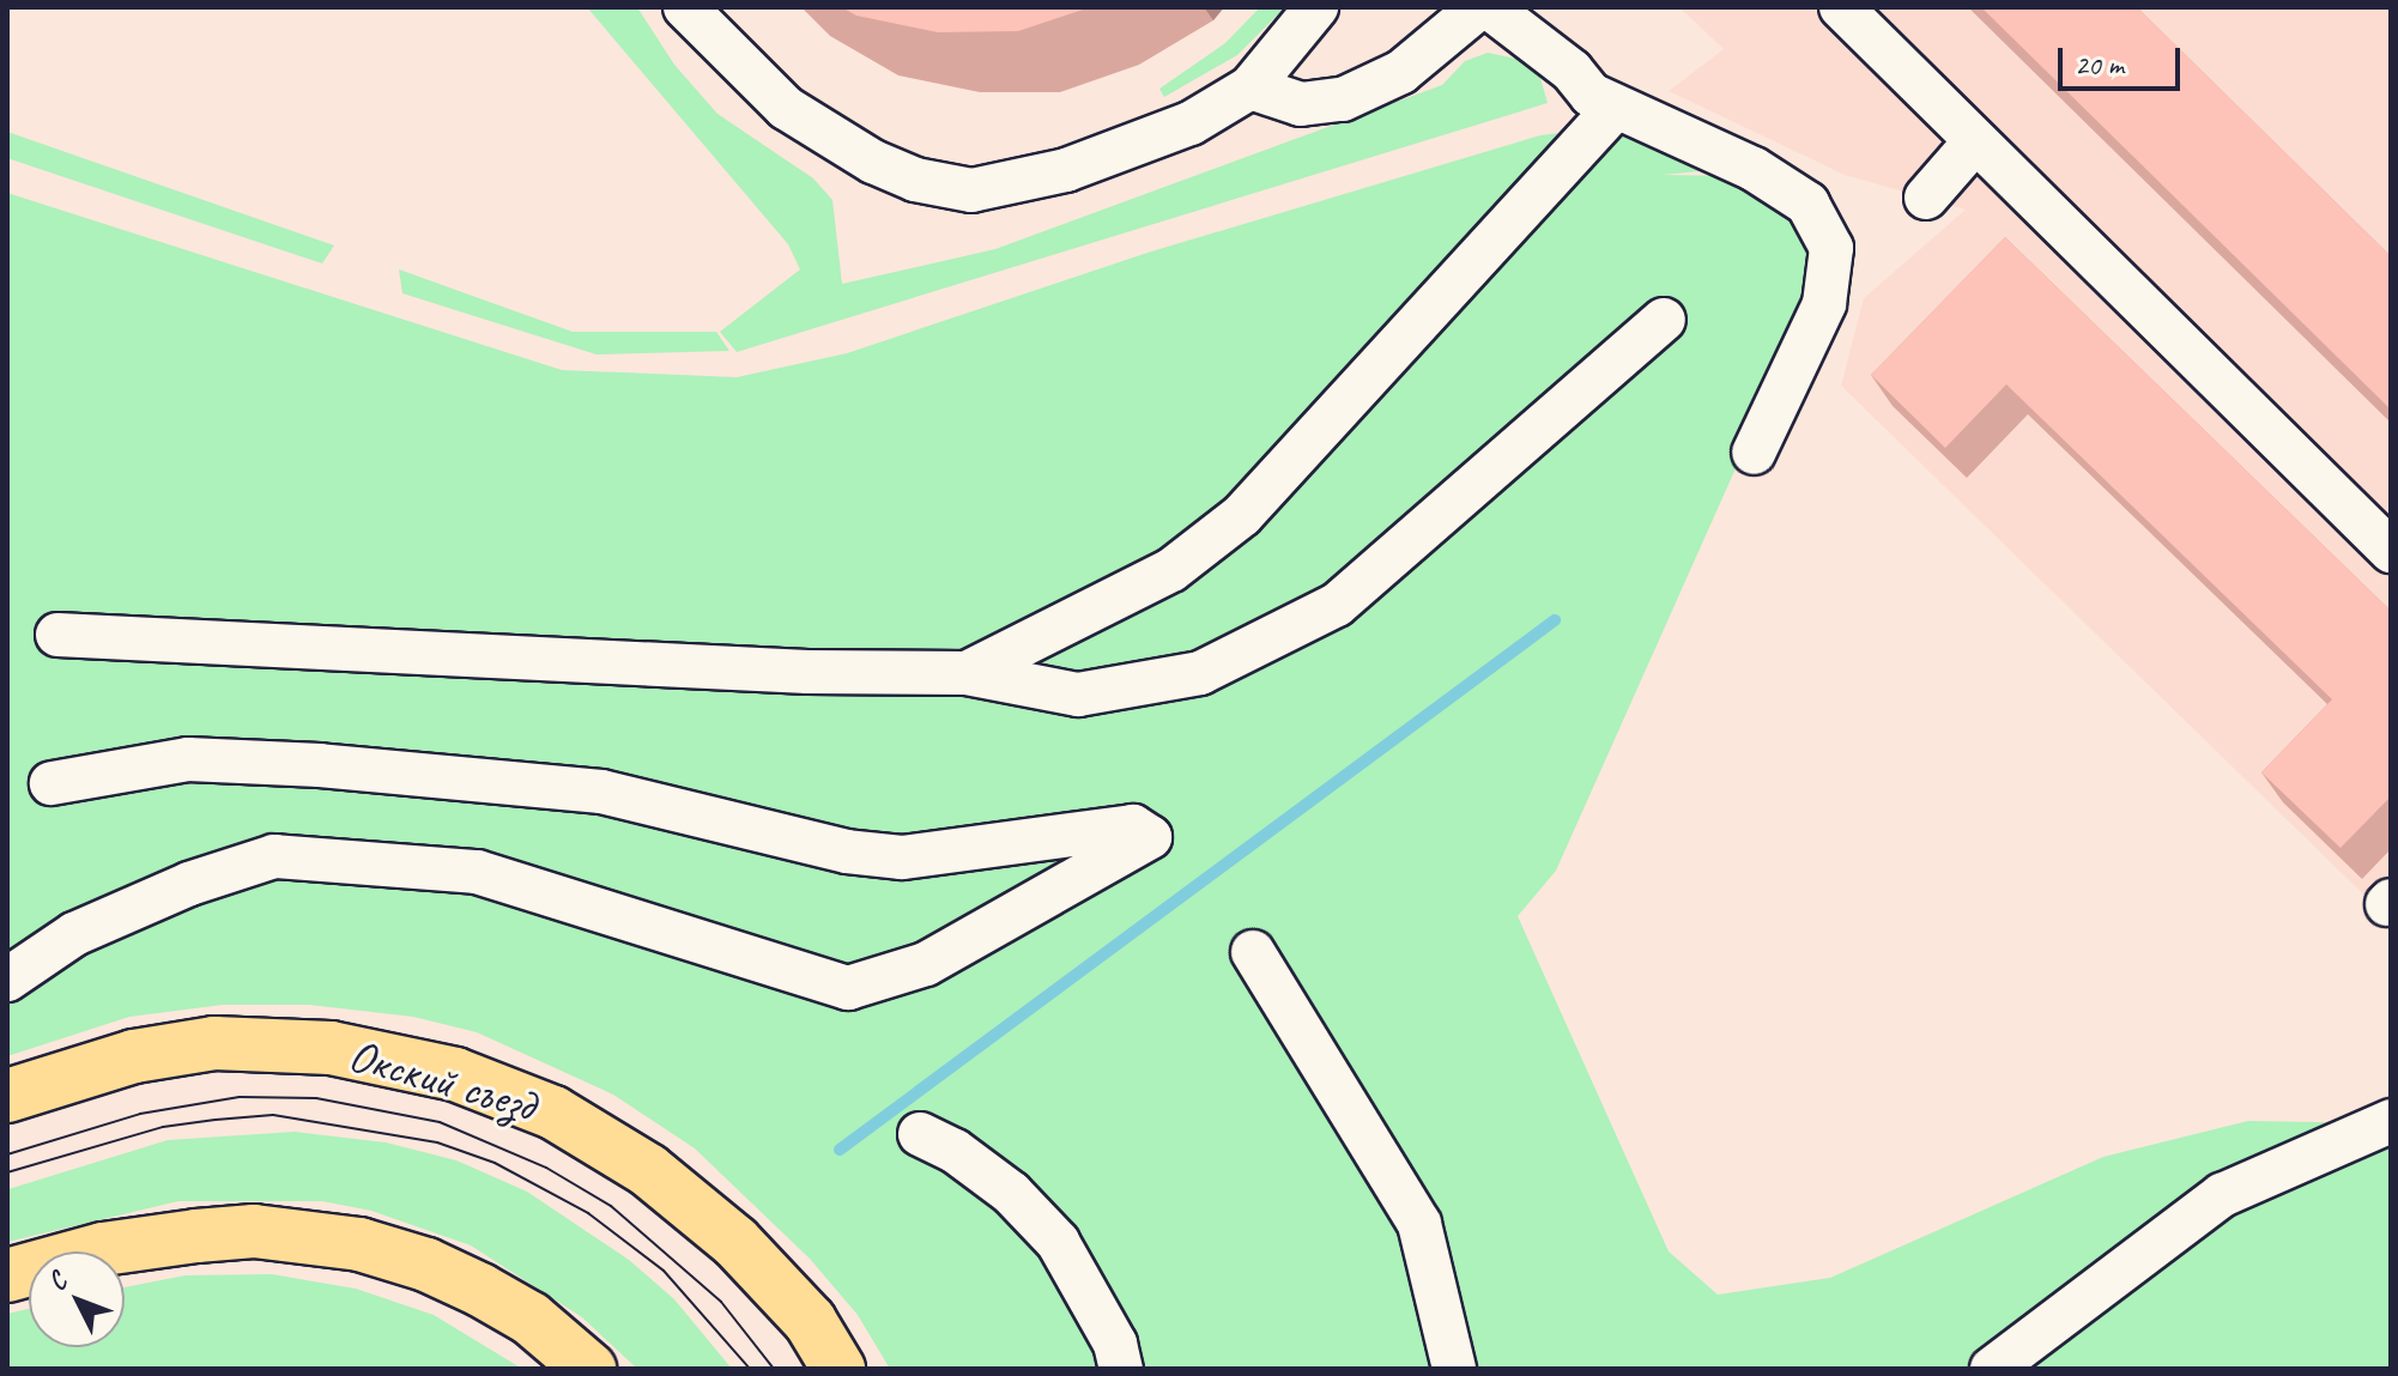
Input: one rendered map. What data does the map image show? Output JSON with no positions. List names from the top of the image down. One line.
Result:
{"streets":{"main road":["Окский съезд"]},"scale_bar":"20 m","north":"top left"}
